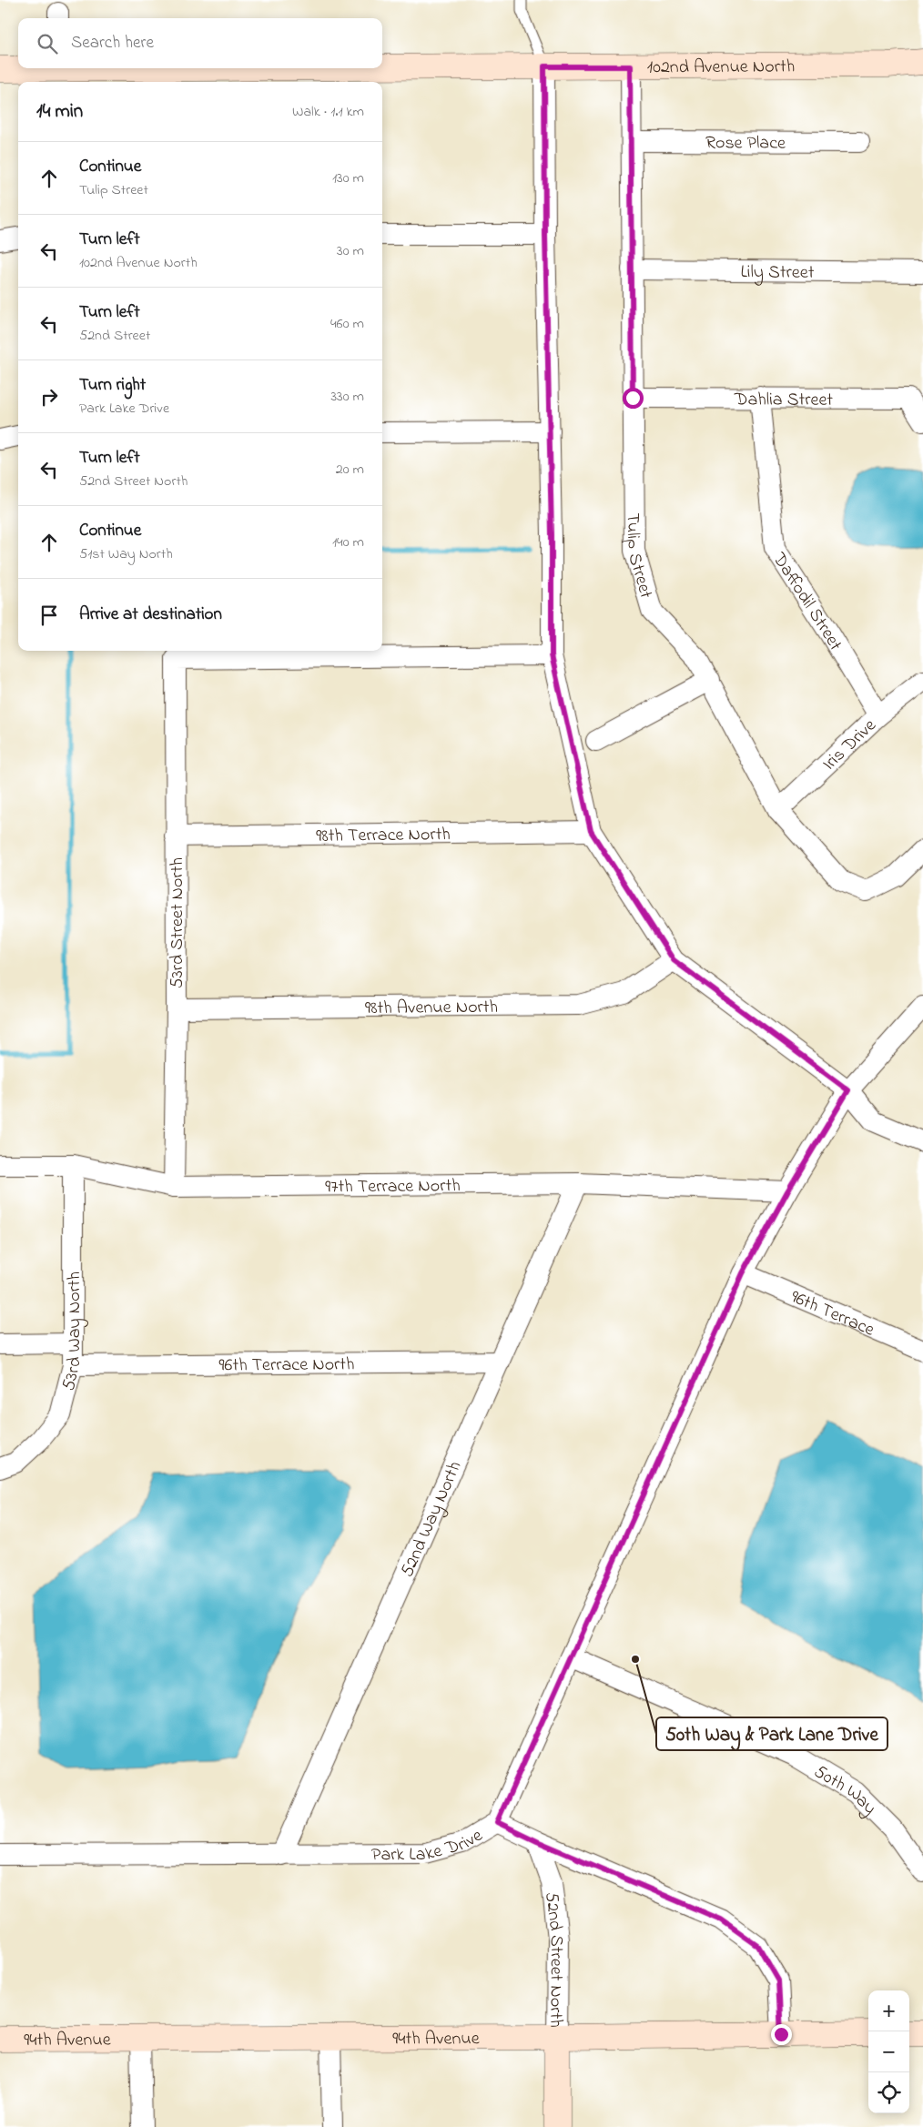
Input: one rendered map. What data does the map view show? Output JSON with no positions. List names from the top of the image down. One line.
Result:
{"streets":{"street":["102nd Avenue North","Rose Place","Lily Street","Dahlia Street","Tulip Street","Daffodil Street","Iris Drive","98th Terrace North","53rd Street North","98th Avenue North","97th Terrace North","96th Terrace","53rd Way North","96th Terrace North","52nd Way North","50th Way","Park Lake Drive","52nd Street North","94th Avenue"]},"crossings":[["102nd Avenue North","Tulip Street"],["Rose Place","Tulip Street"],["Lily Street","Tulip Street"],["Dahlia Street","Tulip Street"],["Dahlia Street","Daffodil Street"],["Tulip Street","Iris Drive"],["Daffodil Street","Iris Drive"],["98th Terrace North","53rd Street North"],["53rd Street North","98th Avenue North"],["53rd Street North","97th Terrace North"],["97th Terrace North","53rd Way North"],["97th Terrace North","52nd Way North"],["97th Terrace North","Park Lake Drive"],["96th Terrace","Park Lake Drive"],["53rd Way North","96th Terrace North"],["96th Terrace North","52nd Way North"],["52nd Way North","Park Lake Drive"],["50th Way","Park Lake Drive"],["52nd Street North","94th Avenue"]],"places":["50th Way & Park Lane Drive"],"page":{"search":"Search here","heading":["14 min","Walk · 1.1 km"],"list":[["Continue","Tulip Street","130 m"],["Turn left","102nd Avenue North","30 m"],["Turn left","52nd Street","460 m"],["Turn right","Park Lake Drive","330 m"],["Turn left","52nd Street North","20 m"],["Continue","51st Way North","140 m"],"Arrive at destination"],"map_buttons":["+","−"]}}
